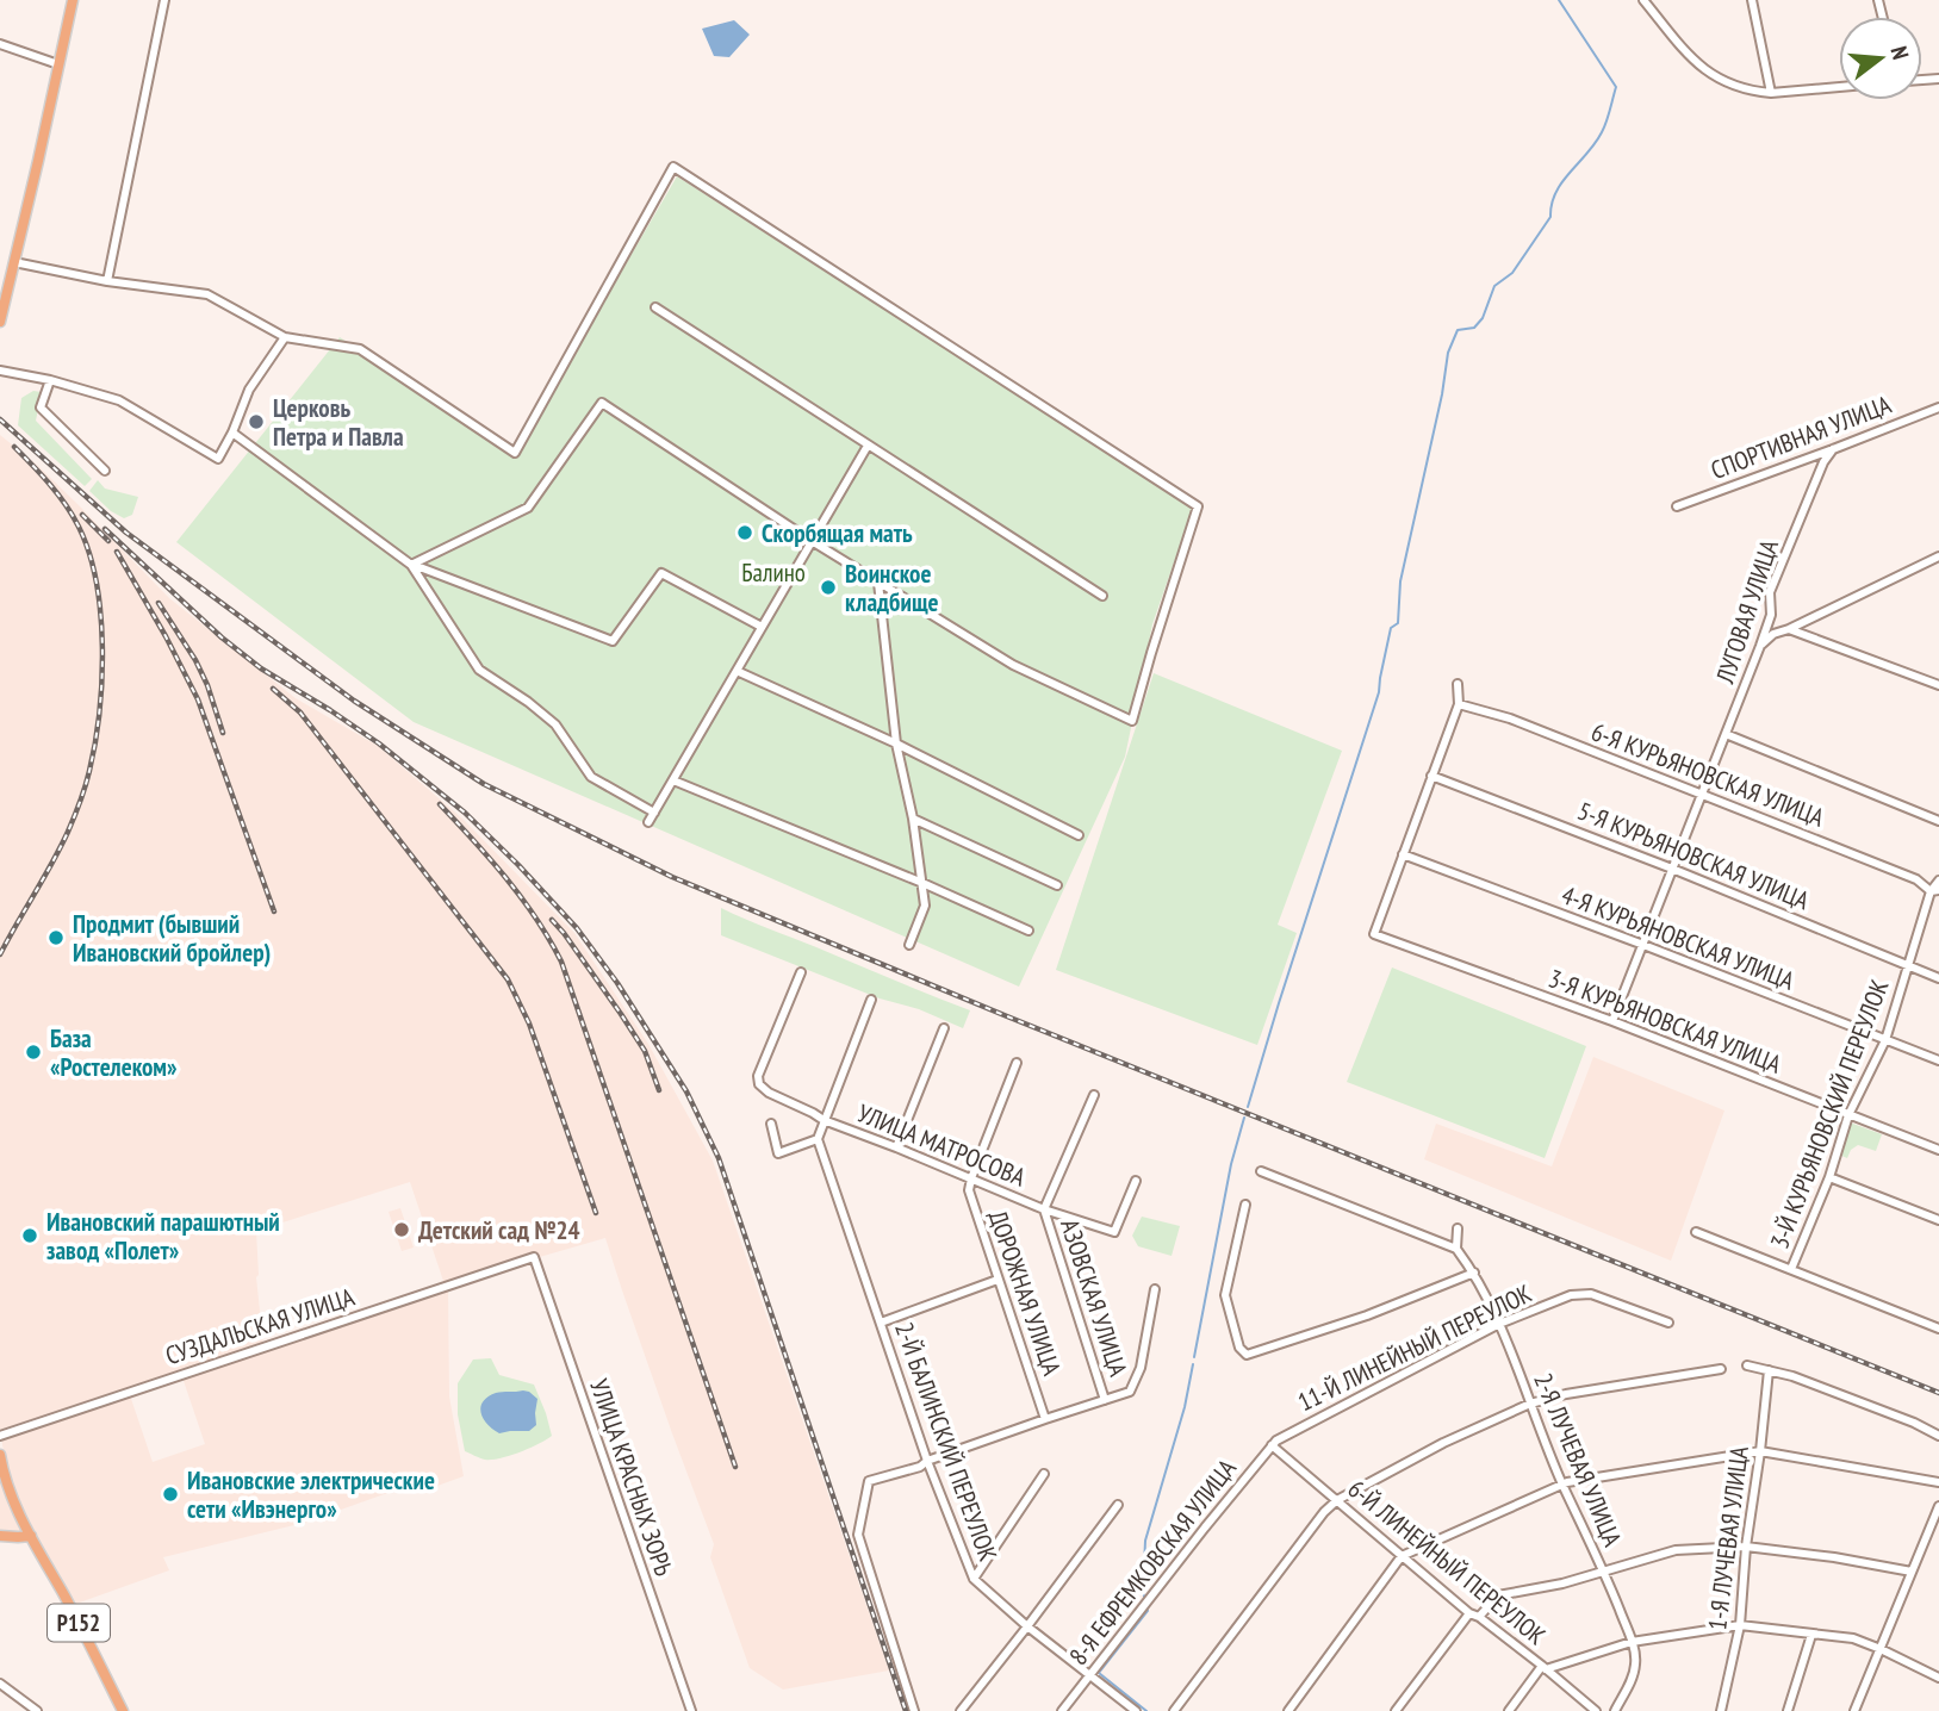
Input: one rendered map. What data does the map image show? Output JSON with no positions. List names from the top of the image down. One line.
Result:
{"streets":{"main road":["Р152"],"street":["СПОРТИВНАЯ УЛИЦА","ЛУГОВАЯ УЛИЦА","6-Я КУРЬЯНОВСКАЯ УЛИЦА","5-Я КУРЬЯНОВСКАЯ УЛИЦА","4-Я КУРЬЯНОВСКАЯ УЛИЦА","3-Я КУРЬЯНОВСКАЯ УЛИЦА","3-Й КУРЬЯНОВСКИЙ ПЕРЕУЛОК","УЛИЦА МАТРОСОВА","ДОРОЖНАЯ УЛИЦА","АЗОВСКАЯ УЛИЦА","СУЗДАЛЬСКАЯ УЛИЦА","11-Й ЛИНЕЙНЫЙ ПЕРЕУЛОК","2-Й БАЛИНСКИЙ ПЕРЕУЛОК","2-Я ЛУЧЕВАЯ УЛИЦА","УЛИЦА КРАСНЫХ ЗОРЬ","1-Я ЛУЧЕВАЯ УЛИЦА","8-Я ЕФРЕМКОВСКАЯ УЛИЦА","6-Й ЛИНЕЙНЫЙ ПЕРЕУЛОК"]},"crossings":[["СПОРТИВНАЯ УЛИЦА","ЛУГОВАЯ УЛИЦА"],["ЛУГОВАЯ УЛИЦА","6-Я КУРЬЯНОВСКАЯ УЛИЦА"],["ЛУГОВАЯ УЛИЦА","5-Я КУРЬЯНОВСКАЯ УЛИЦА"],["ЛУГОВАЯ УЛИЦА","4-Я КУРЬЯНОВСКАЯ УЛИЦА"],["ЛУГОВАЯ УЛИЦА","3-Я КУРЬЯНОВСКАЯ УЛИЦА"],["6-Я КУРЬЯНОВСКАЯ УЛИЦА","3-Й КУРЬЯНОВСКИЙ ПЕРЕУЛОК"],["5-Я КУРЬЯНОВСКАЯ УЛИЦА","3-Й КУРЬЯНОВСКИЙ ПЕРЕУЛОК"],["4-Я КУРЬЯНОВСКАЯ УЛИЦА","3-Я КУРЬЯНОВСКАЯ УЛИЦА"],["4-Я КУРЬЯНОВСКАЯ УЛИЦА","3-Й КУРЬЯНОВСКИЙ ПЕРЕУЛОК"],["3-Я КУРЬЯНОВСКАЯ УЛИЦА","3-Й КУРЬЯНОВСКИЙ ПЕРЕУЛОК"],["УЛИЦА МАТРОСОВА","ДОРОЖНАЯ УЛИЦА"],["УЛИЦА МАТРОСОВА","АЗОВСКАЯ УЛИЦА"],["СУЗДАЛЬСКАЯ УЛИЦА","УЛИЦА КРАСНЫХ ЗОРЬ"],["11-Й ЛИНЕЙНЫЙ ПЕРЕУЛОК","2-Я ЛУЧЕВАЯ УЛИЦА"],["11-Й ЛИНЕЙНЫЙ ПЕРЕУЛОК","8-Я ЕФРЕМКОВСКАЯ УЛИЦА"],["11-Й ЛИНЕЙНЫЙ ПЕРЕУЛОК","6-Й ЛИНЕЙНЫЙ ПЕРЕУЛОК"],["2-Й БАЛИНСКИЙ ПЕРЕУЛОК","8-Я ЕФРЕМКОВСКАЯ УЛИЦА"],["8-Я ЕФРЕМКОВСКАЯ УЛИЦА","6-Й ЛИНЕЙНЫЙ ПЕРЕУЛОК"]],"parks":["Балино"],"places":["Церковь Петра и Павла","Скорбящая мать","Воинское кладбище","Продмит (бывший Ивановский бройлер)","База «Ростелеком»","Детский сад №24","Ивановский парашютный завод «Полет»","Ивановские электрические сети «Ивэнерго»"],"north":"right"}
